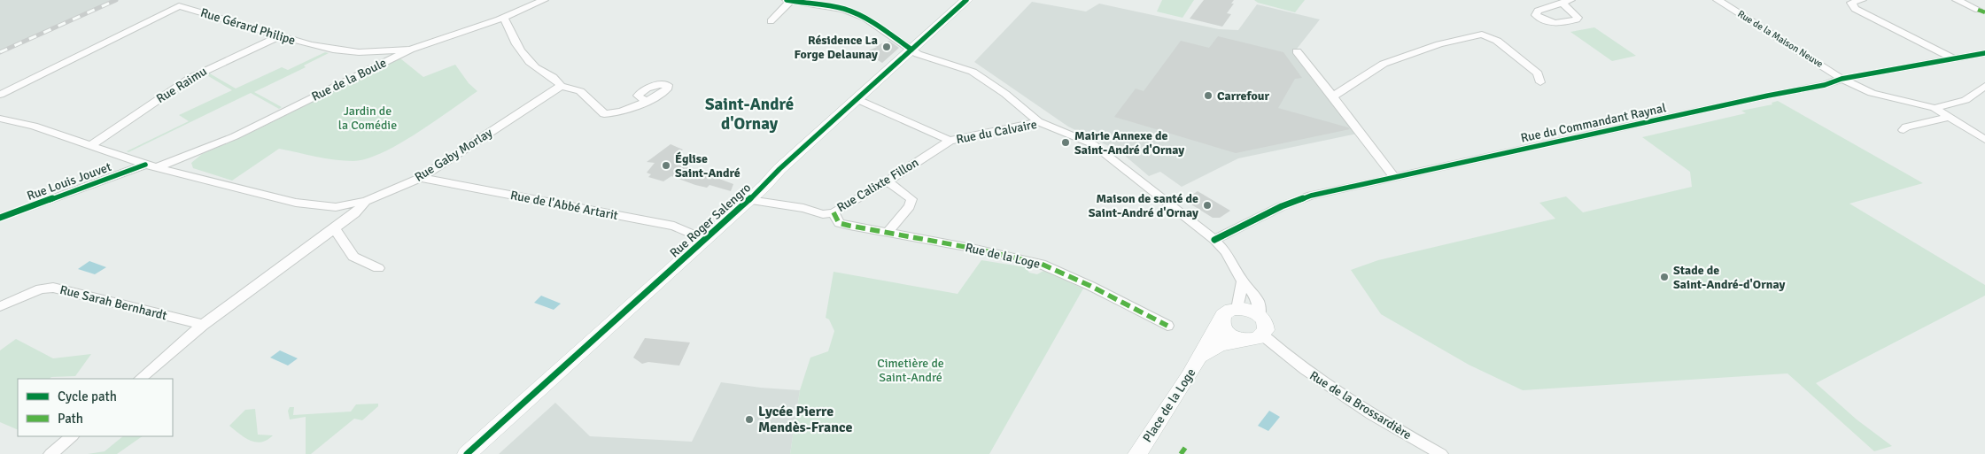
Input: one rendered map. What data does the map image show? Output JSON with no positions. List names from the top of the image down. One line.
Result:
{"streets":{"main road":["Rue Roger Salengro","Place de la Loge"],"street":["Rue Gérard Philipe","Rue de la Maison Neuve","Rue de la Boule","Rue Raimu","Rue du Commandant Raynal","Rue du Calvaire","Rue Gaby Morlay","Rue Louis Jouvet","Rue Calixte Fillon","Rue de l'Abbé Artarit","Rue de la Loge","Rue Sarah Bernhardt","Rue de la Brossardière"]},"crossings":[["Rue Gérard Philipe","Rue de la Boule"],["Rue Gérard Philipe","Rue Raimu"],["Rue de la Maison Neuve","Rue du Commandant Raynal"],["Rue de la Boule","Rue Gaby Morlay"],["Rue du Commandant Raynal","Rue du Calvaire"],["Rue du Calvaire","Rue Calixte Fillon"],["Rue du Calvaire","Rue Roger Salengro"],["Rue Gaby Morlay","Rue de l'Abbé Artarit"],["Rue Calixte Fillon","Rue Roger Salengro"],["Rue Calixte Fillon","Rue de la Loge"],["Rue de l'Abbé Artarit","Rue Roger Salengro"],["Place de la Loge","Rue de la Brossardière"]],"districts":["Saint-André d'Ornay"],"parks":["Jardin de la Comédie","Cimetière de Saint-André"],"places":["Résidence La Forge Delaunay","Carrefour","Mairie Annexe de Saint-André d'Ornay","Église Saint-André","Maison de santé de Saint-André d'Ornay","Stade de Saint-André-d'Ornay","Lycée Pierre Mendès-France"],"legend":["Cycle path","Path"]}
